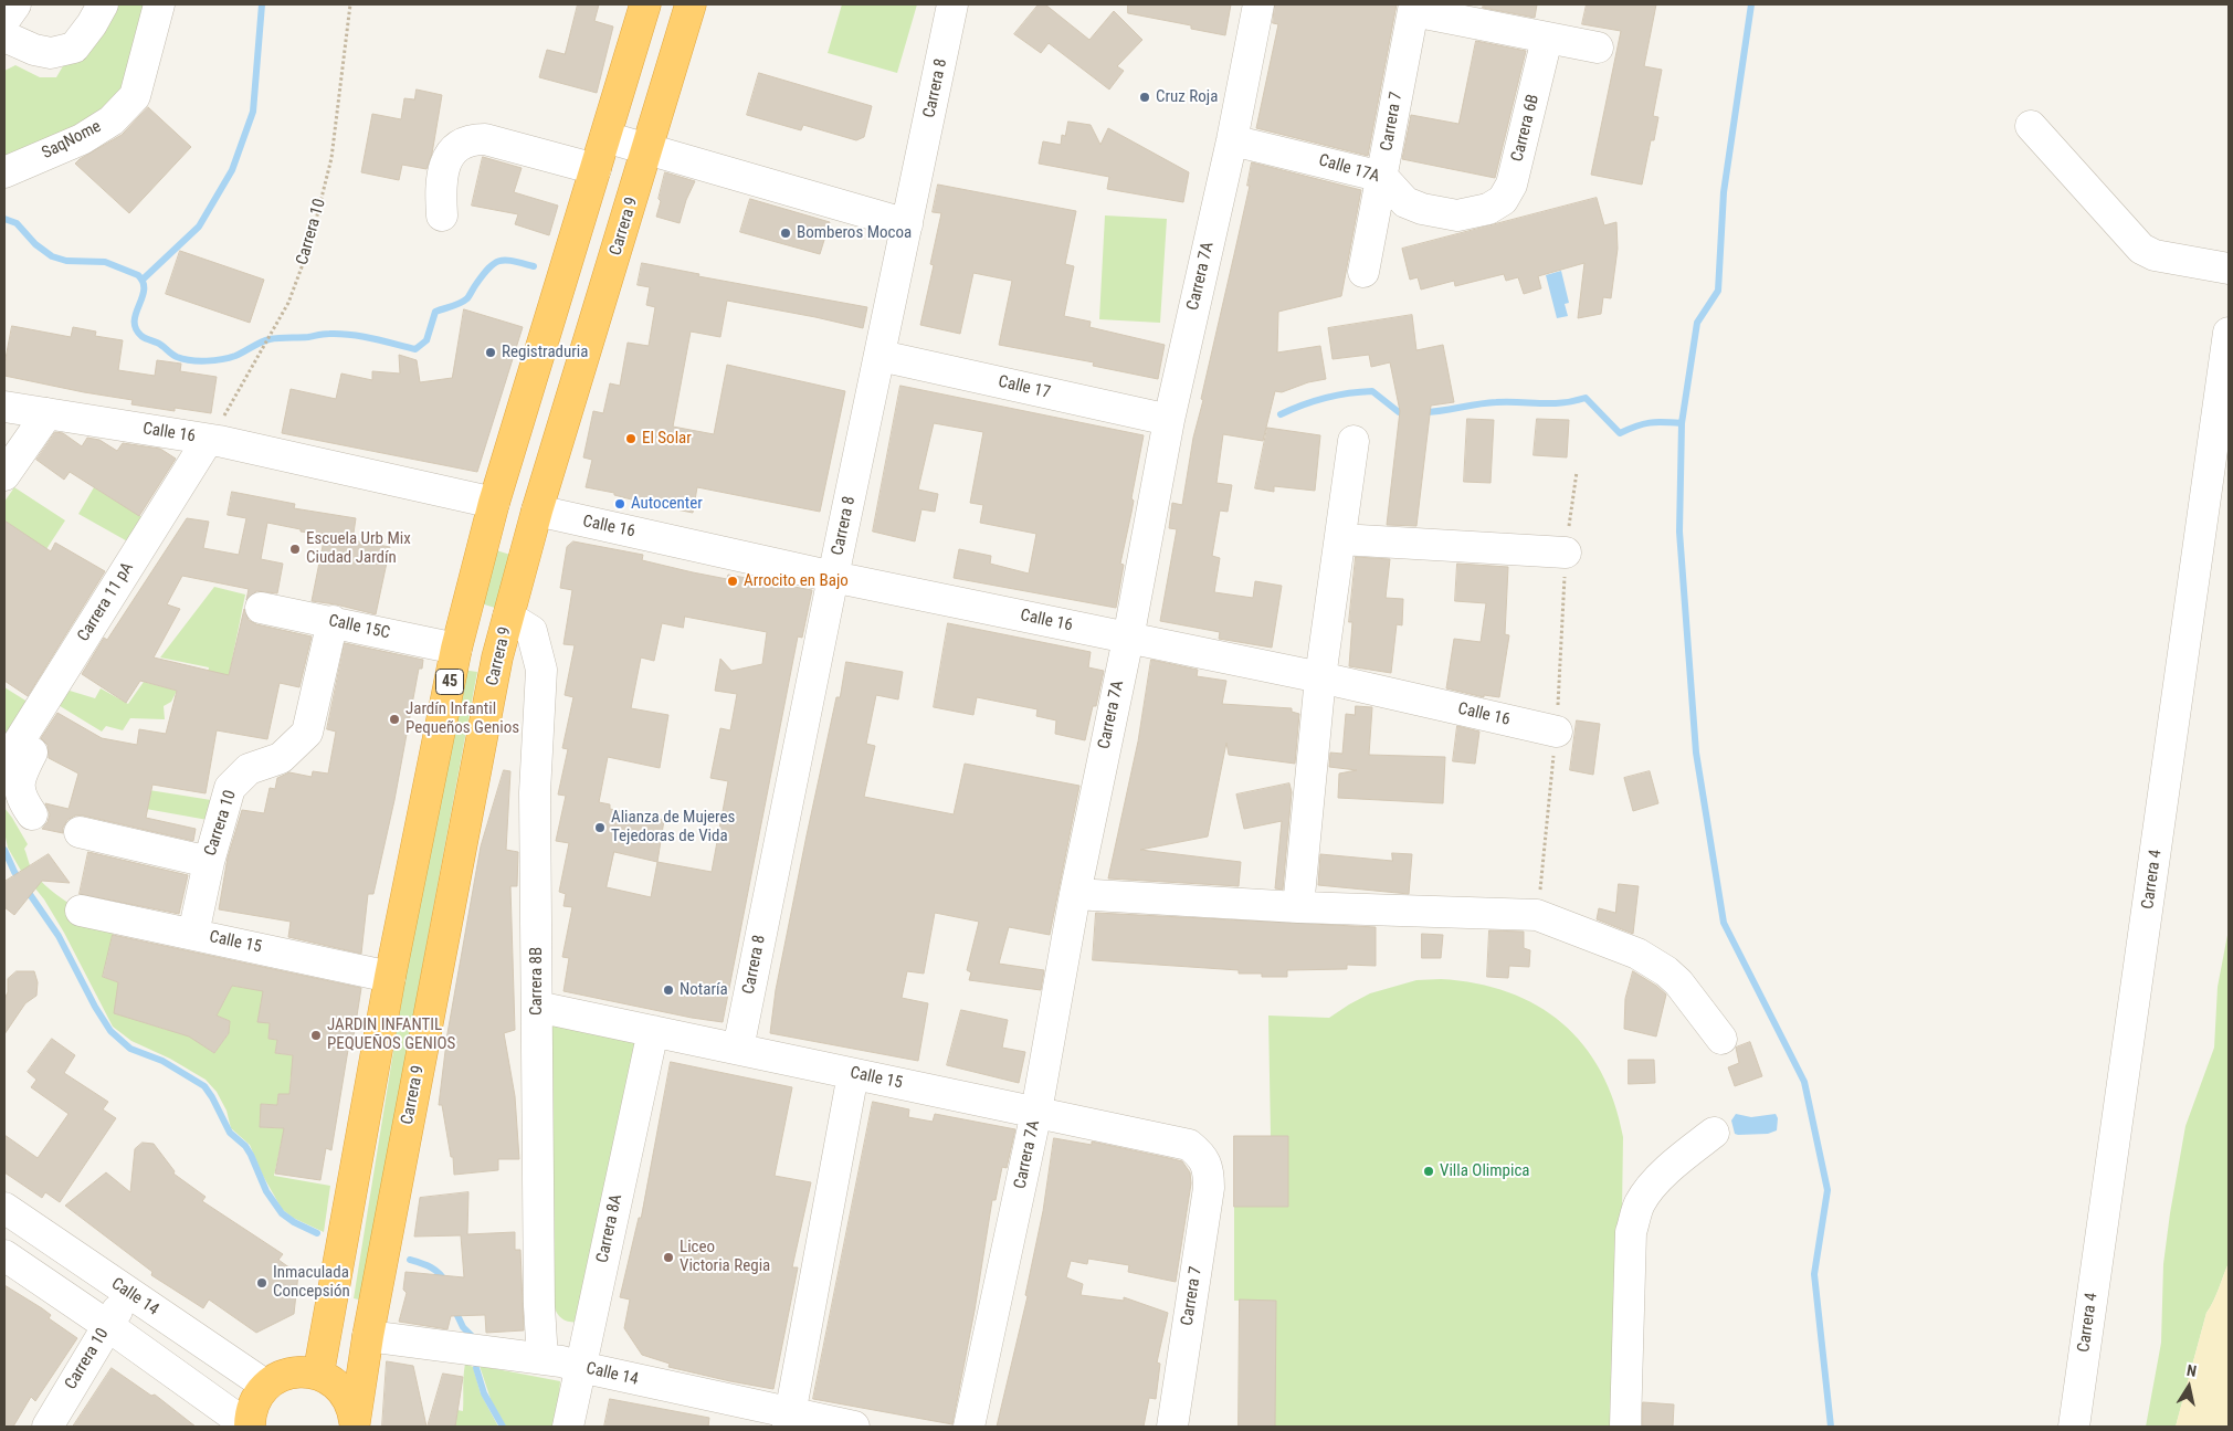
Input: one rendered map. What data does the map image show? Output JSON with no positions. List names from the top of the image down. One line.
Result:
{"streets":{"highway":["Carrera 9","45"],"street":["Carrera 8","Carrera 7","Carrera 6B","SaqNome","Calle 17A","Carrera 10","Carrera 7A","Calle 17","Calle 16","Carrera 11 pA","Calle 15C","Carrera 4","Calle 15","Carrera 8B","Carrera 8A","Calle 14"]},"crossings":[["Carrera 8","Calle 17"],["Carrera 8","Calle 16"],["Carrera 8","Calle 15"],["Carrera 7","Calle 17A"],["Carrera 7","Calle 15"],["Carrera 6B","Calle 17A"],["Calle 17A","Carrera 7A"],["Carrera 9","Calle 16"],["Carrera 9","Carrera 8B"],["Carrera 9","Calle 14"],["Carrera 10","Calle 16"],["Carrera 10","Carrera 11 pA"],["Carrera 10","Calle 15C"],["Carrera 10","Calle 15"],["Carrera 10","Calle 14"],["Carrera 7A","Calle 17"],["Carrera 7A","Calle 16"],["Carrera 7A","Calle 15"],["Calle 16","Carrera 11 pA"],["Calle 16","45"],["Calle 15C","45"],["45","Calle 15"],["Calle 15","Carrera 8B"],["Calle 15","Carrera 8A"],["Carrera 8B","Calle 14"],["Carrera 8A","Calle 14"]],"places":["Cruz Roja","Bomberos Mocoa","Registraduria","El Solar","Autocenter","Escuela Urb Mix Ciudad Jardín","Arrocito en Bajo","Jardín Infantil Pequeños Genios","Alianza de Mujeres Tejedoras de Vida","Notaría","JARDIN INFANTIL PEQUEÑOS GENIOS","Villa Olimpica","Liceo Victoria Regia","Inmaculada Concepsión"],"north":"top"}
